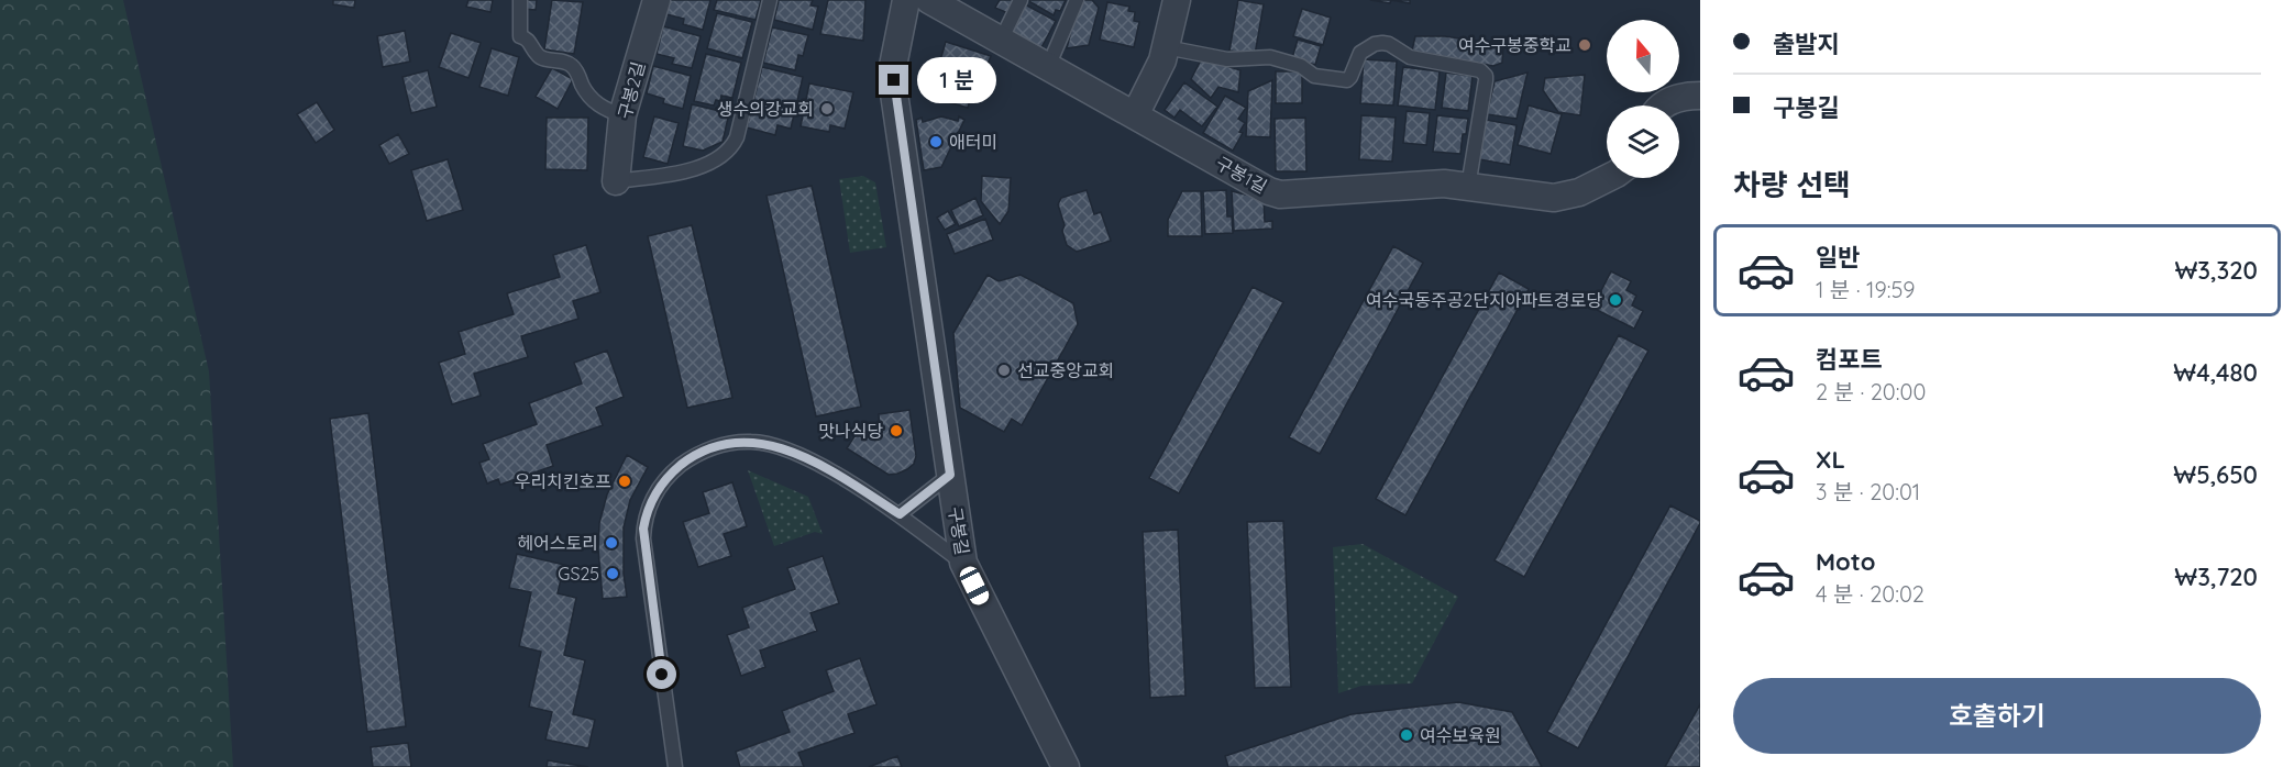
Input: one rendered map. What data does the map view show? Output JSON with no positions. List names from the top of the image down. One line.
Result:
{"streets":{"street":["구봉2길","구봉1길","구봉길"]},"places":["여수구봉중학교","생수의강교회","애터미","여수국동주공2단지아파트경로당","선교중앙교회","맛나식당","우리치킨호프","헤어스토리","GS25","여수보육원"],"north":"top","page":{"banner":["출발지","구봉길"],"bubble":"1 분","heading":"차량 선택","list":[{"name":"일반","note":"1 분 · 19:59","value":"₩3,320"},{"name":"컴포트","note":"2 분 · 20:00","value":"₩4,480"},{"name":"XL","note":"3 분 · 20:01","value":"₩5,650"},{"name":"Moto","note":"4 분 · 20:02","value":"₩3,720"}],"buttons":"호출하기"}}
